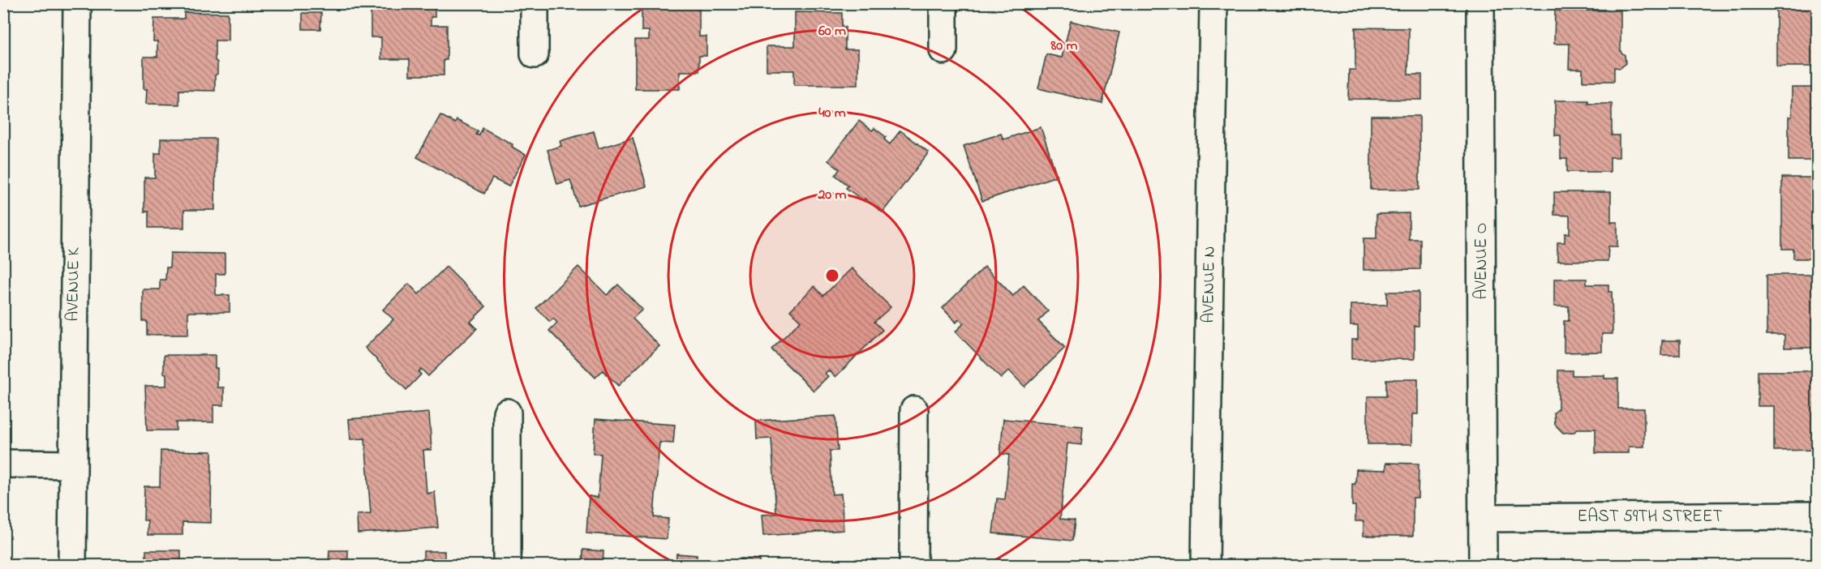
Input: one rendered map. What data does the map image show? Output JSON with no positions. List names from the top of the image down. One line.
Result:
{"streets":{"street":["AVENUE O","AVENUE K","AVENUE N","EAST 59TH STREET"]},"crossings":[["AVENUE O","EAST 59TH STREET"]],"rings":["60 m","80 m","40 m","20 m"]}
